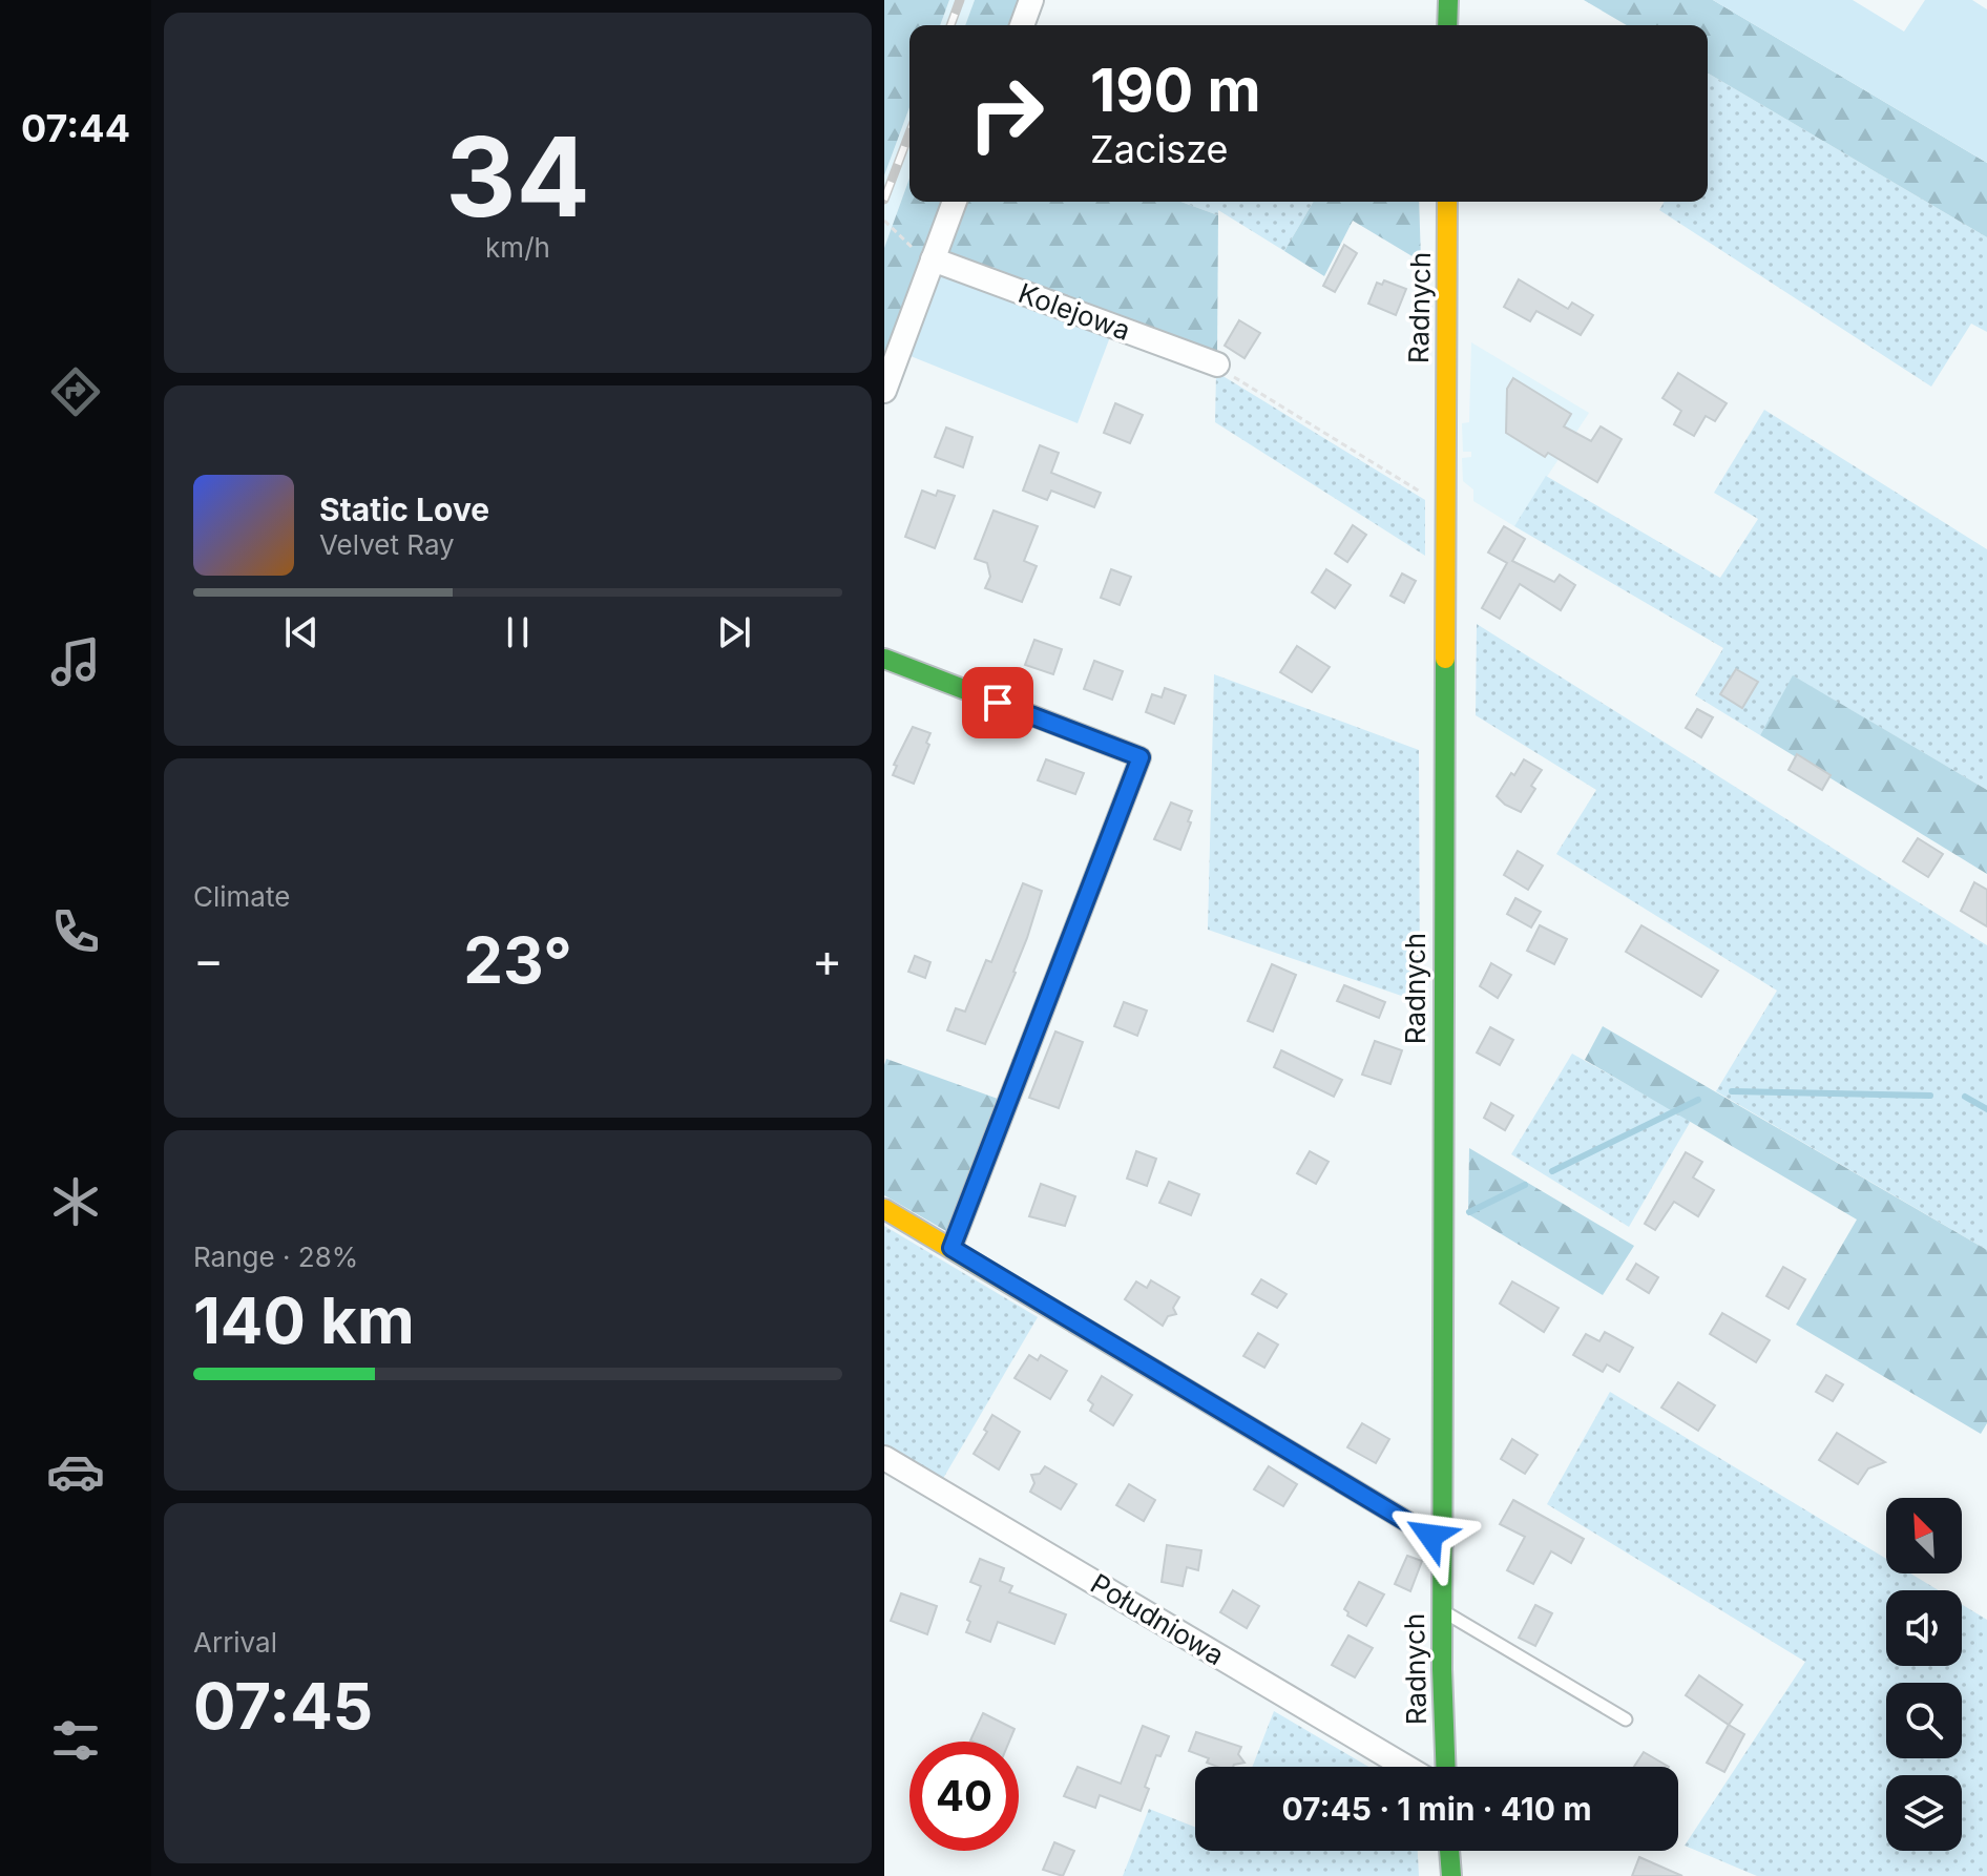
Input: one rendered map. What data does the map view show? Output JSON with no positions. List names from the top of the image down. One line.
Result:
{"streets":{"street":["Radnych","Kolejowa","Południowa"]},"north":"top left","page":{"tabs":"07:44","tile":[["34","km/h"],"Climate",["Range · 28%","140 km"],["Arrival","07:45"]],"turn":["190 m","Zacisze"],"song":["Static Love","Velvet Ray"],"heat":["−","23°","+"],"limit":"40","trip":"07:45 · 1 min · 410 m"}}
